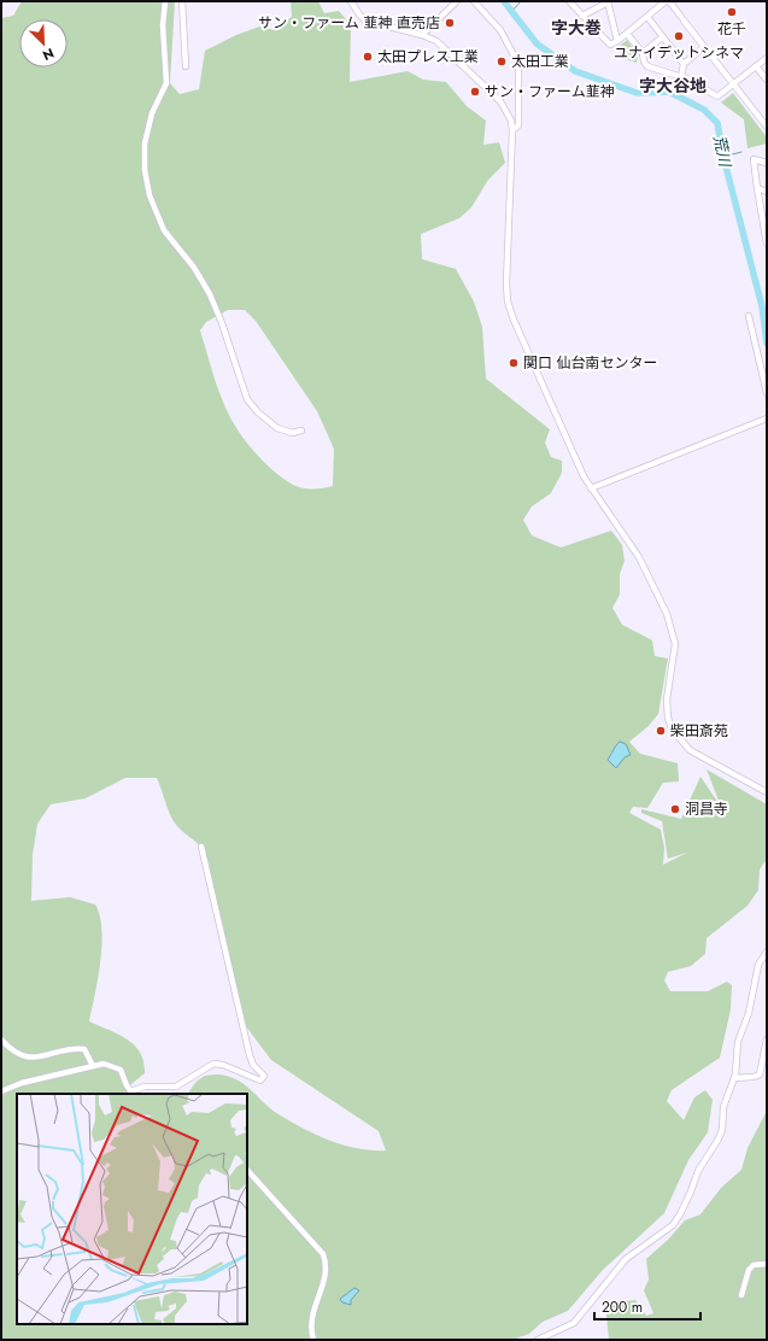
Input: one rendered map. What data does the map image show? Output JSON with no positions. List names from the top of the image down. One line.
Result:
{"districts":["字大巻","字大谷地"],"water":["荒川"],"places":["花千","サン・ファーム 韮神 直売店","ユナイデットシネマ","太田プレス工業","太田工業","サン・ファーム韮神","関口 仙台南センター","柴田斎苑","洞昌寺"],"scale_bar":"200 m","north":"bottom right"}
